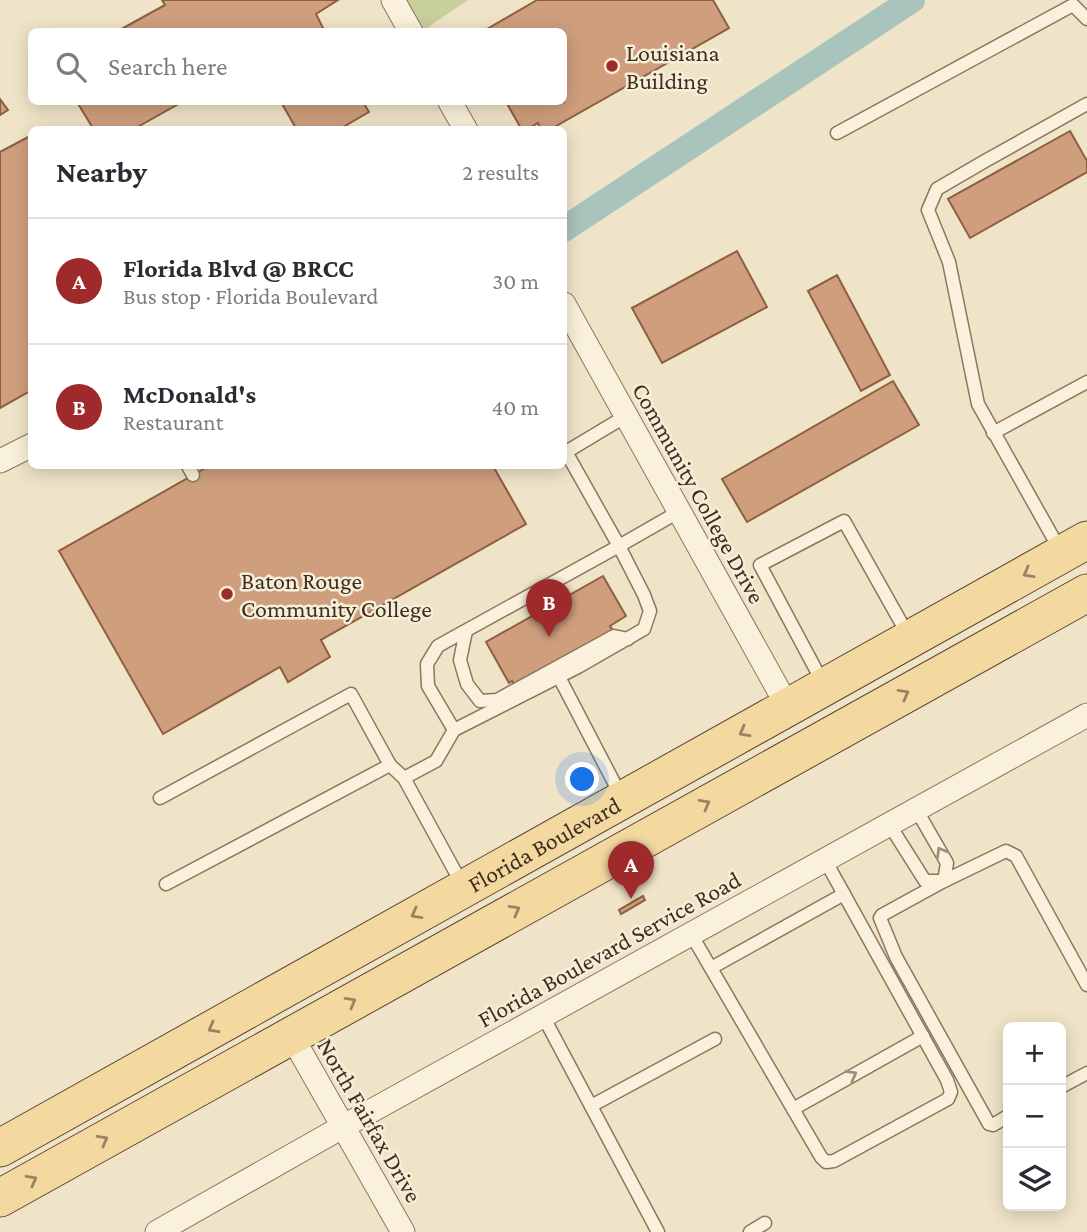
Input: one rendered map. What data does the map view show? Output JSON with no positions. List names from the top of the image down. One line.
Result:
{"streets":{"main road":["Florida Boulevard"],"street":["Community College Drive","Florida Boulevard Service Road","North Fairfax Drive"]},"crossings":[["Community College Drive","Florida Boulevard"],["Florida Boulevard","North Fairfax Drive"],["Florida Boulevard Service Road","North Fairfax Drive"]],"places":["Louisiana Building","Baton Rouge Community College"],"page":{"search":"Search here","heading":["Nearby","2 results"],"list":[{"mark":"A","name":"Florida Blvd @ BRCC","note":"Bus stop · Florida Boulevard","value":"30 m"},{"mark":"B","name":"McDonald's","note":"Restaurant","value":"40 m"}],"pins":["B","A"],"map_buttons":["+","−"]}}
